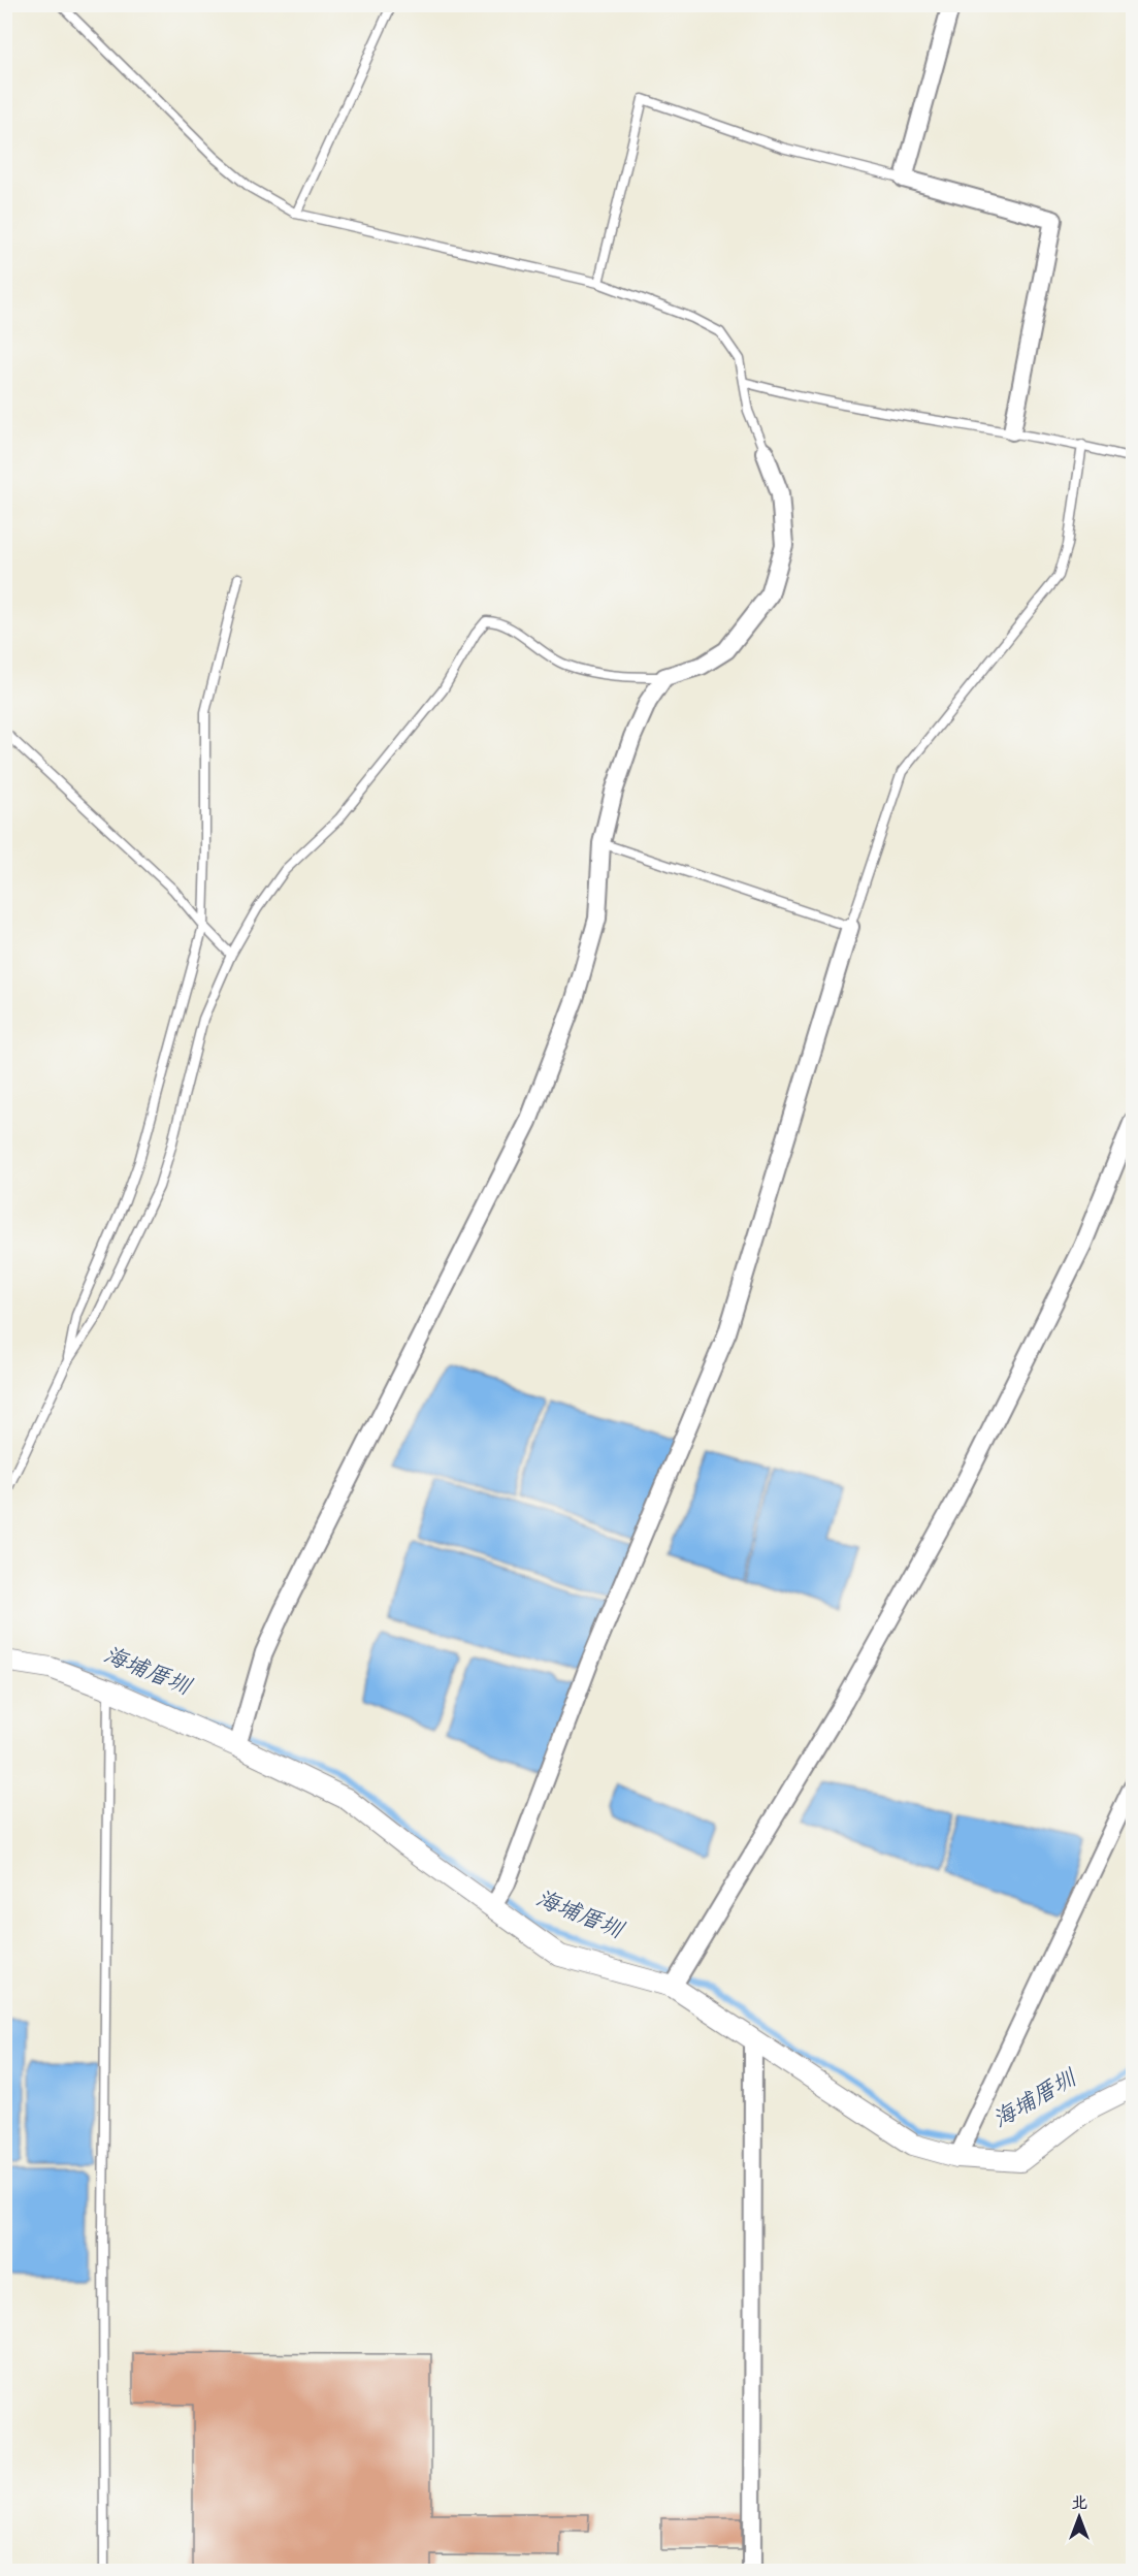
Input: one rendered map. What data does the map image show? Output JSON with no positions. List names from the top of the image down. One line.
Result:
{"water":["海埔厝圳"],"north":"top"}
